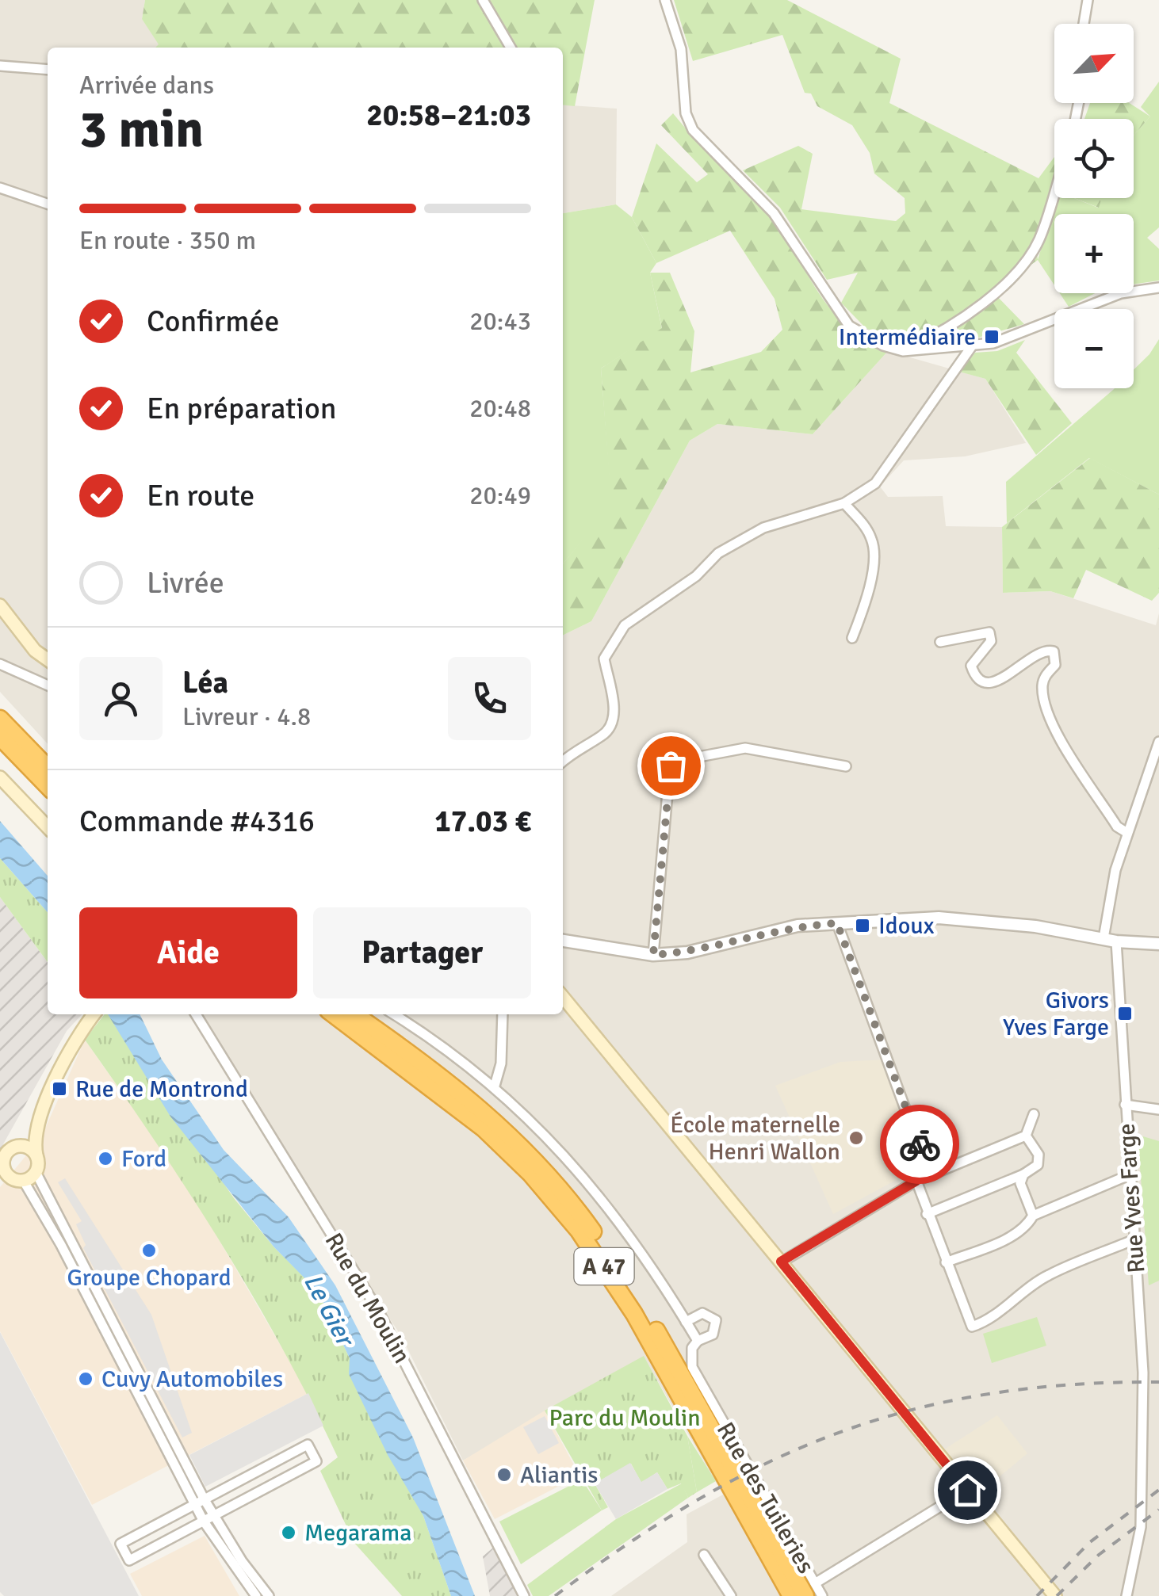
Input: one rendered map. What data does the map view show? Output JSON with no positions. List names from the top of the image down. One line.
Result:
{"streets":{"highway":["A 47"],"street":["Rue Yves Farge","Rue du Moulin","Rue des Tuileries"]},"crossings":[["A 47","Rue des Tuileries"]],"water":["Le Gier"],"parks":["Parc du Moulin"],"places":{"transit":["Intermédiaire","Idoux","Givors Yves Farge","Rue de Montrond"],"other":["École maternelle Henri Wallon","Ford","Groupe Chopard","Cuvy Automobiles","Aliantis","Megarama"]},"north":"top right","page":{"map_buttons":["+","−"],"heading":["3 min","Arrivée dans","20:58–21:03"],"panel":["Léa","Livreur · 4.8","Commande #4316","17.03 €"],"bar":"En route · 350 m","list":[["Confirmée","20:43"],["En préparation","20:48"],["En route","20:49"],"Livrée"],"buttons":["Aide","Partager"]}}
